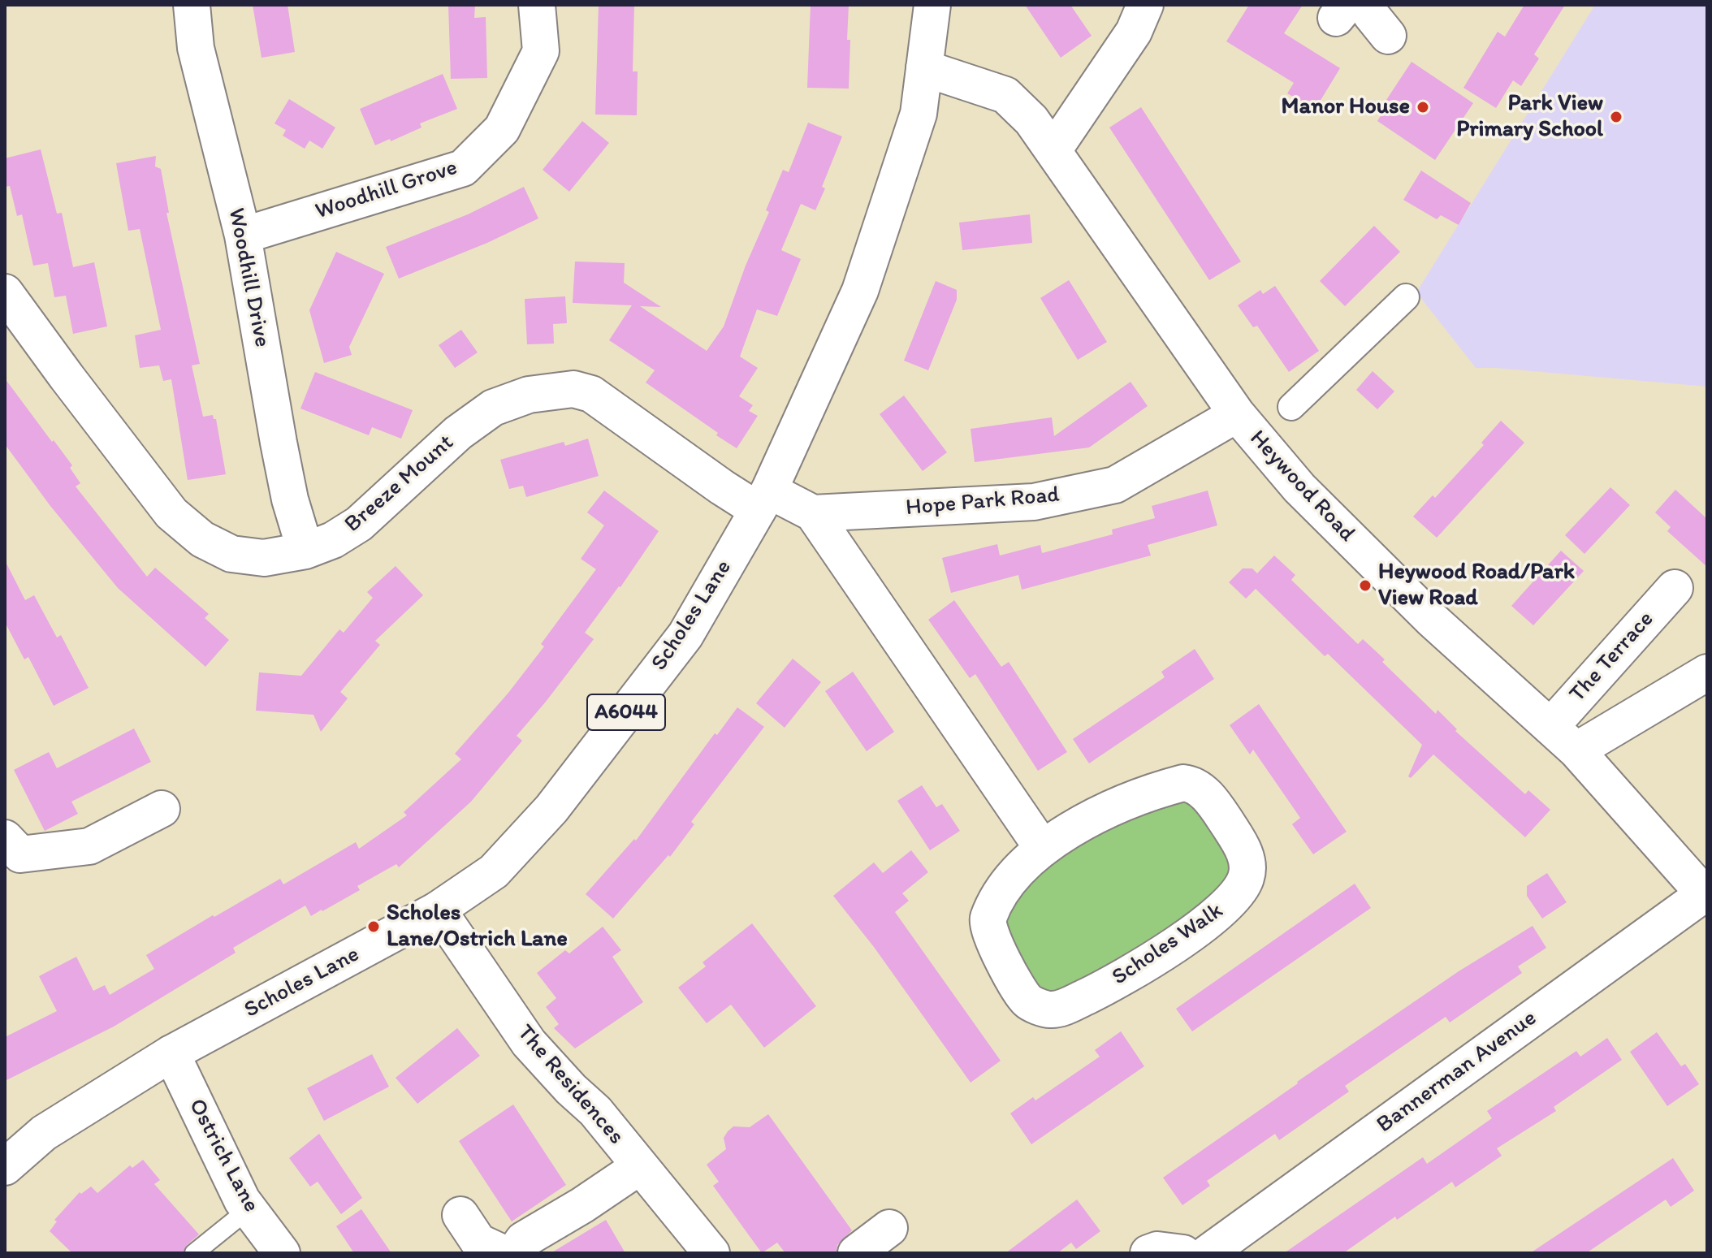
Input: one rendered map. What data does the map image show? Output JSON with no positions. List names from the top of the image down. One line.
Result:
{"streets":{"street":["Woodhill Grove","Woodhill Drive","Breeze Mount","Heywood Road","Hope Park Road","Scholes Lane","The Terrace","A6044","Scholes Walk","Bannerman Avenue","The Residences","Ostrich Lane"]},"crossings":[["Woodhill Grove","Woodhill Drive"],["Woodhill Drive","Breeze Mount"],["Breeze Mount","Hope Park Road"],["Breeze Mount","Scholes Lane"],["Heywood Road","Hope Park Road"],["Heywood Road","Scholes Lane"],["Heywood Road","The Terrace"],["Heywood Road","Bannerman Avenue"],["Hope Park Road","Scholes Lane"],["Scholes Lane","The Residences"],["Scholes Lane","Ostrich Lane"]],"places":["Manor House","Park View Primary School","Heywood Road/Park View Road","Scholes Lane/Ostrich Lane"]}
